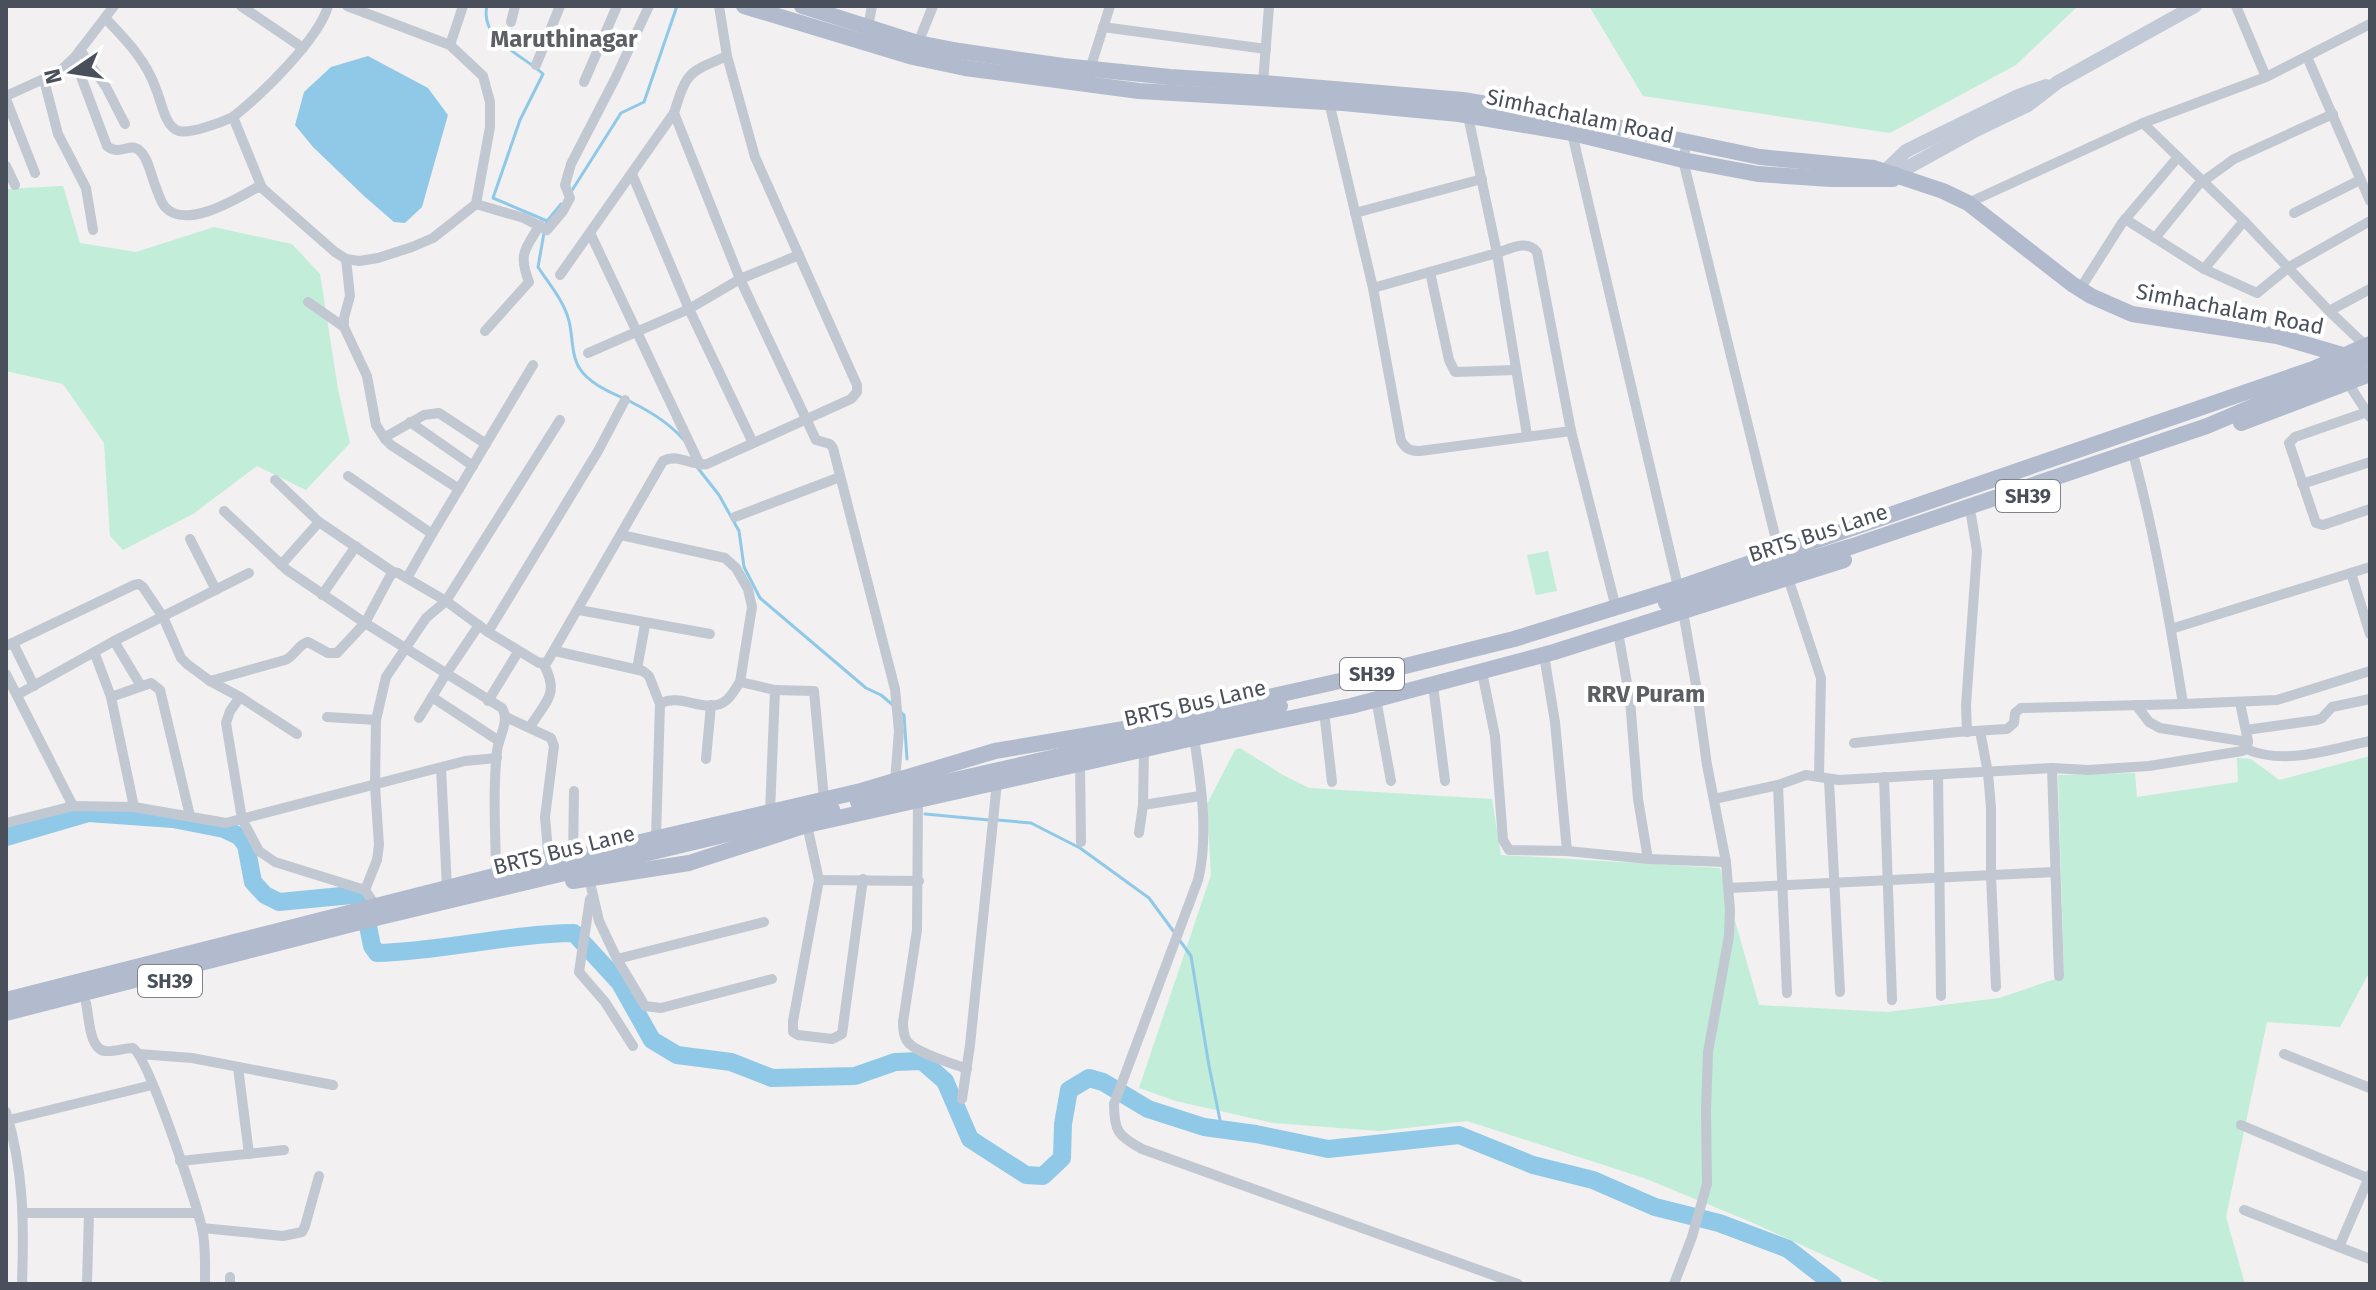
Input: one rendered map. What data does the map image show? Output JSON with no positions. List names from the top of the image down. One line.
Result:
{"streets":{"main road":["Simhachalam Road","SH39","BRTS Bus Lane"]},"crossings":[["Simhachalam Road","SH39"],["Simhachalam Road","BRTS Bus Lane"],["SH39","BRTS Bus Lane"]],"districts":["Maruthinagar","RRV Puram"],"north":"left"}
